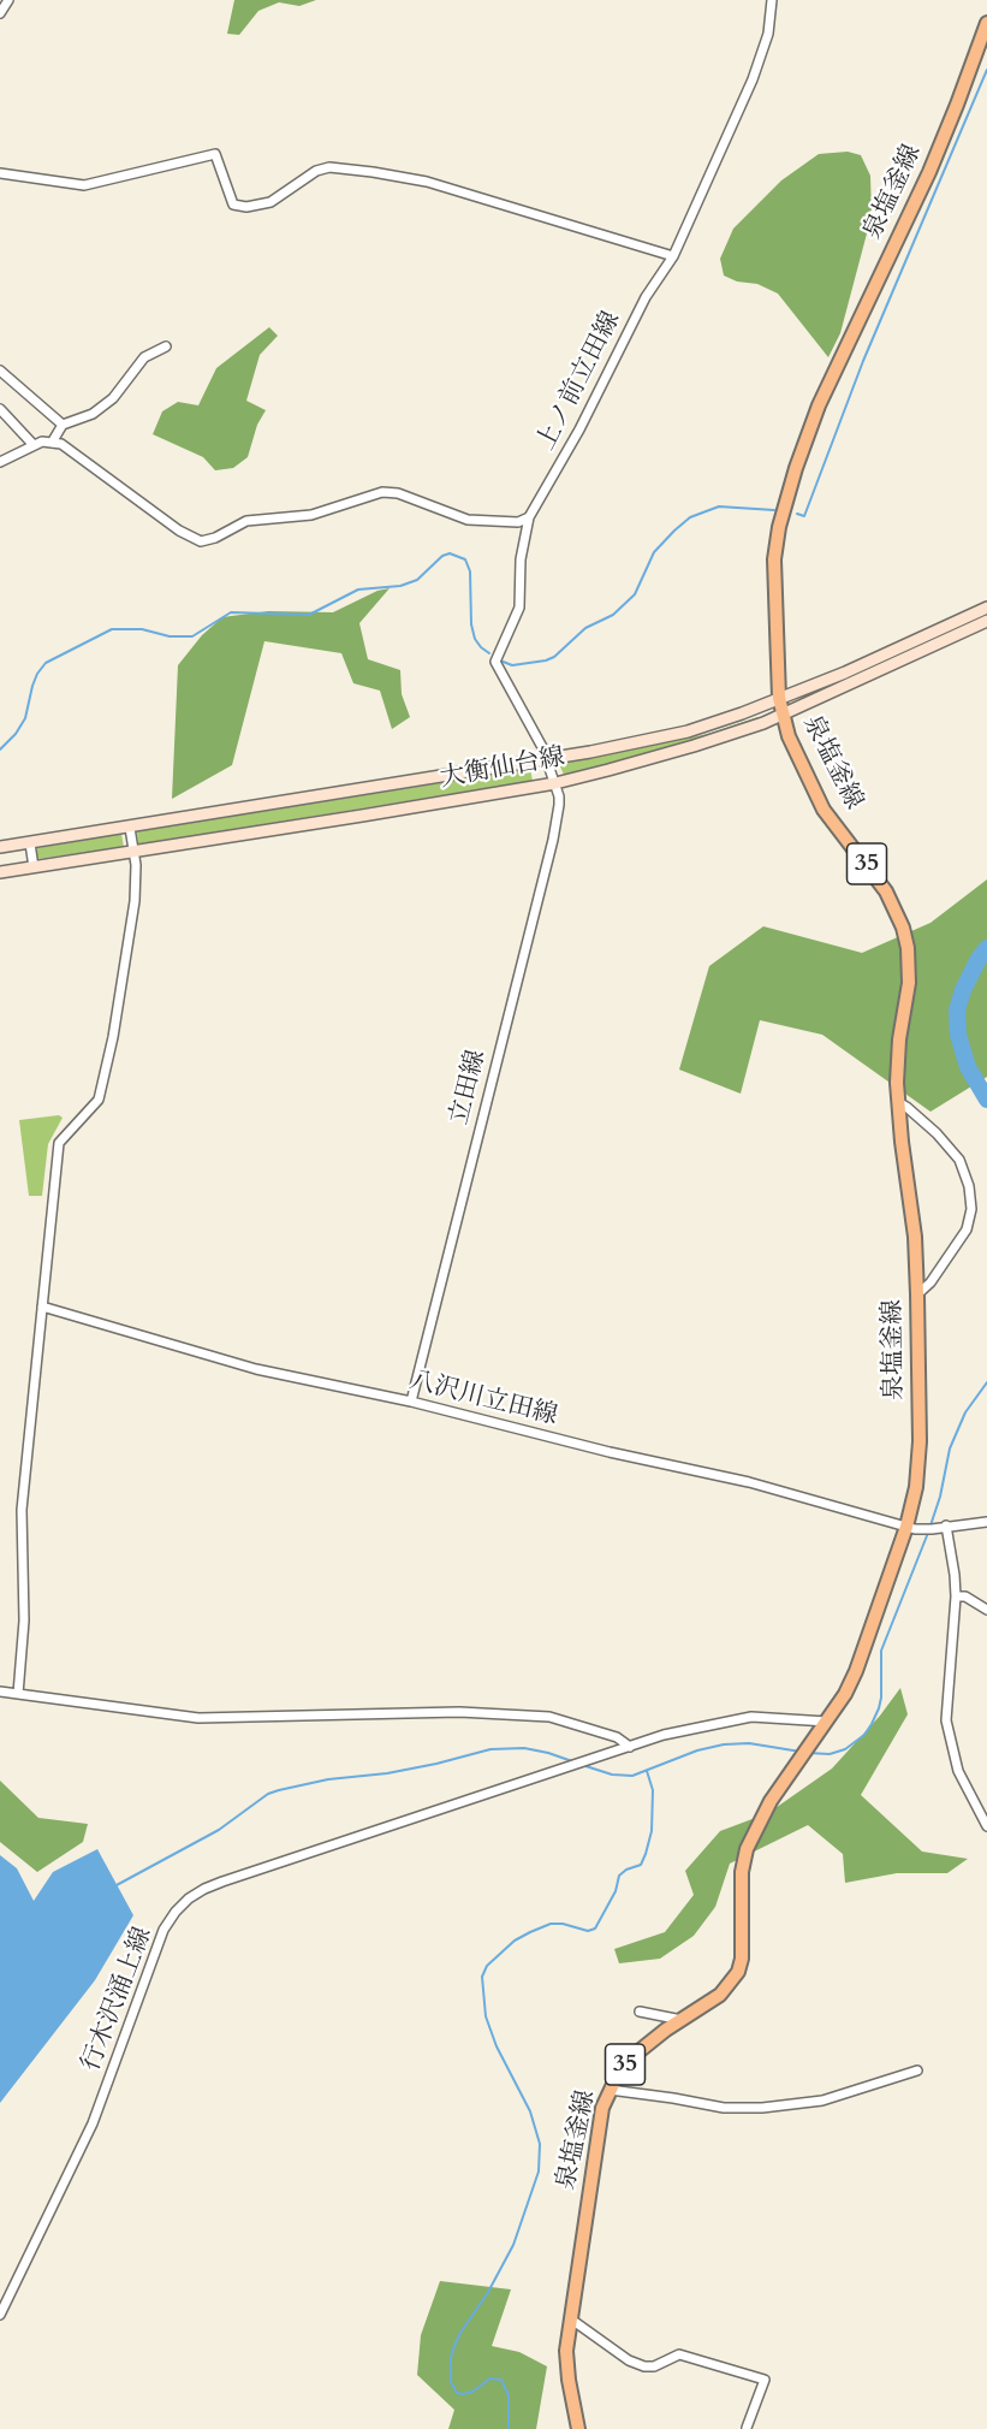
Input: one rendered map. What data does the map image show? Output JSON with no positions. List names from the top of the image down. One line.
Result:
{"streets":{"main road":["泉塩釜線","大衡仙台線","35"],"street":["上ノ前立田線","立田線","八沢川立田線","行木沢涌上線"]},"crossings":[["泉塩釜線","大衡仙台線"],["泉塩釜線","八沢川立田線"],["泉塩釜線","行木沢涌上線"],["上ノ前立田線","大衡仙台線"],["上ノ前立田線","立田線"],["大衡仙台線","立田線"],["立田線","八沢川立田線"]]}
